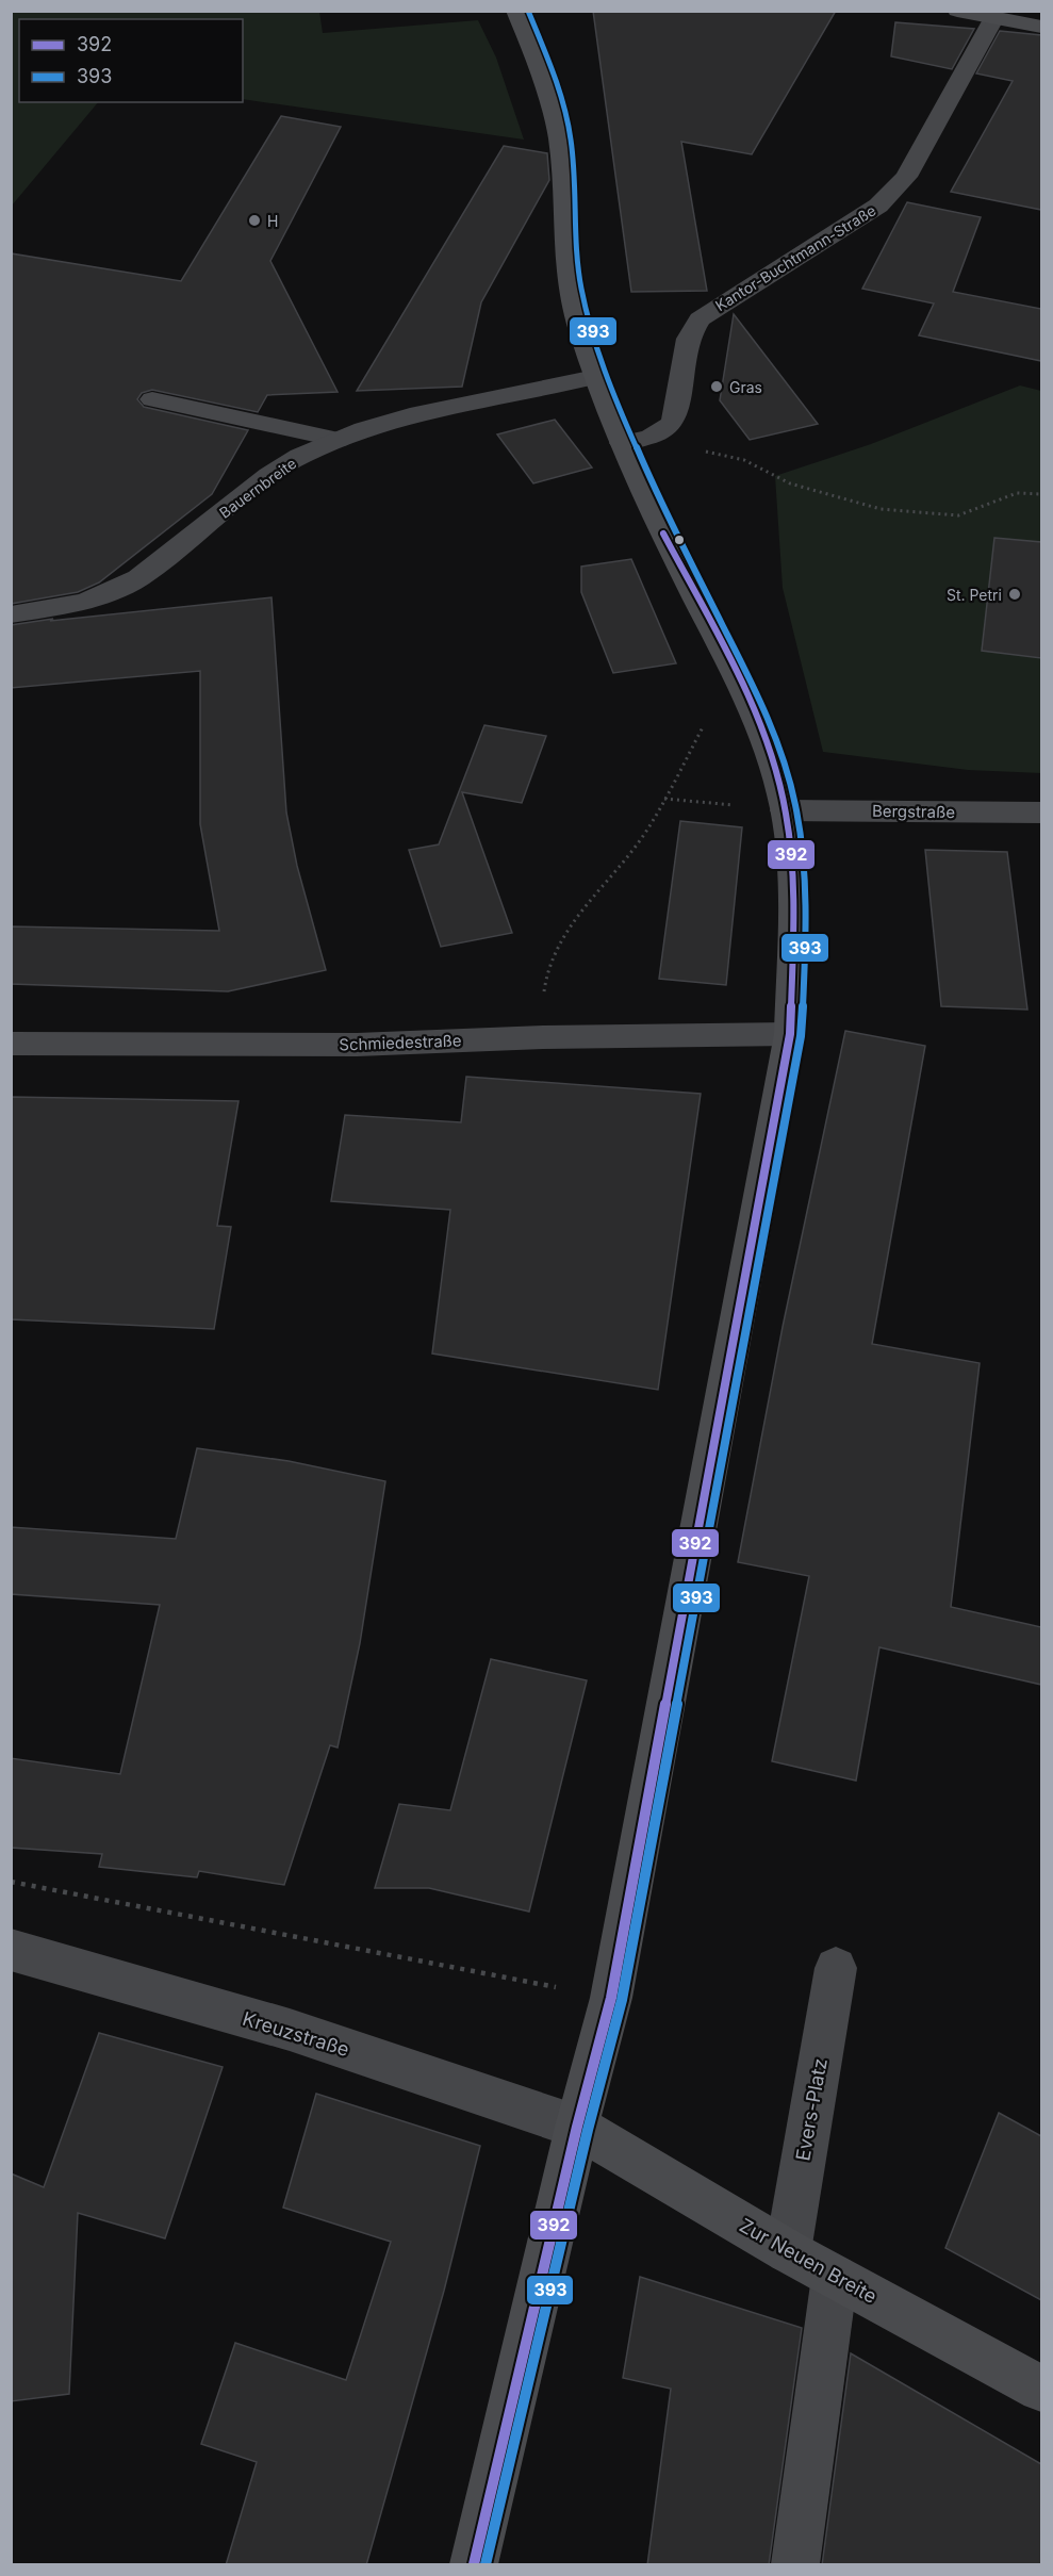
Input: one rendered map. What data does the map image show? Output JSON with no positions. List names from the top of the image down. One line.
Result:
{"streets":{"main road":["Zur Neuen Breite"],"street":["Kantor-Buchtmann-Straße","Bauernbreite","Bergstraße","Schmiedestraße","Kreuzstraße","Evers-Platz"]},"crossings":[["Kreuzstraße","Zur Neuen Breite"],["Evers-Platz","Zur Neuen Breite"]],"places":["H","Gras","St. Petri"],"lines":["transit line 393","transit line 392"],"legend":["392","393"]}
